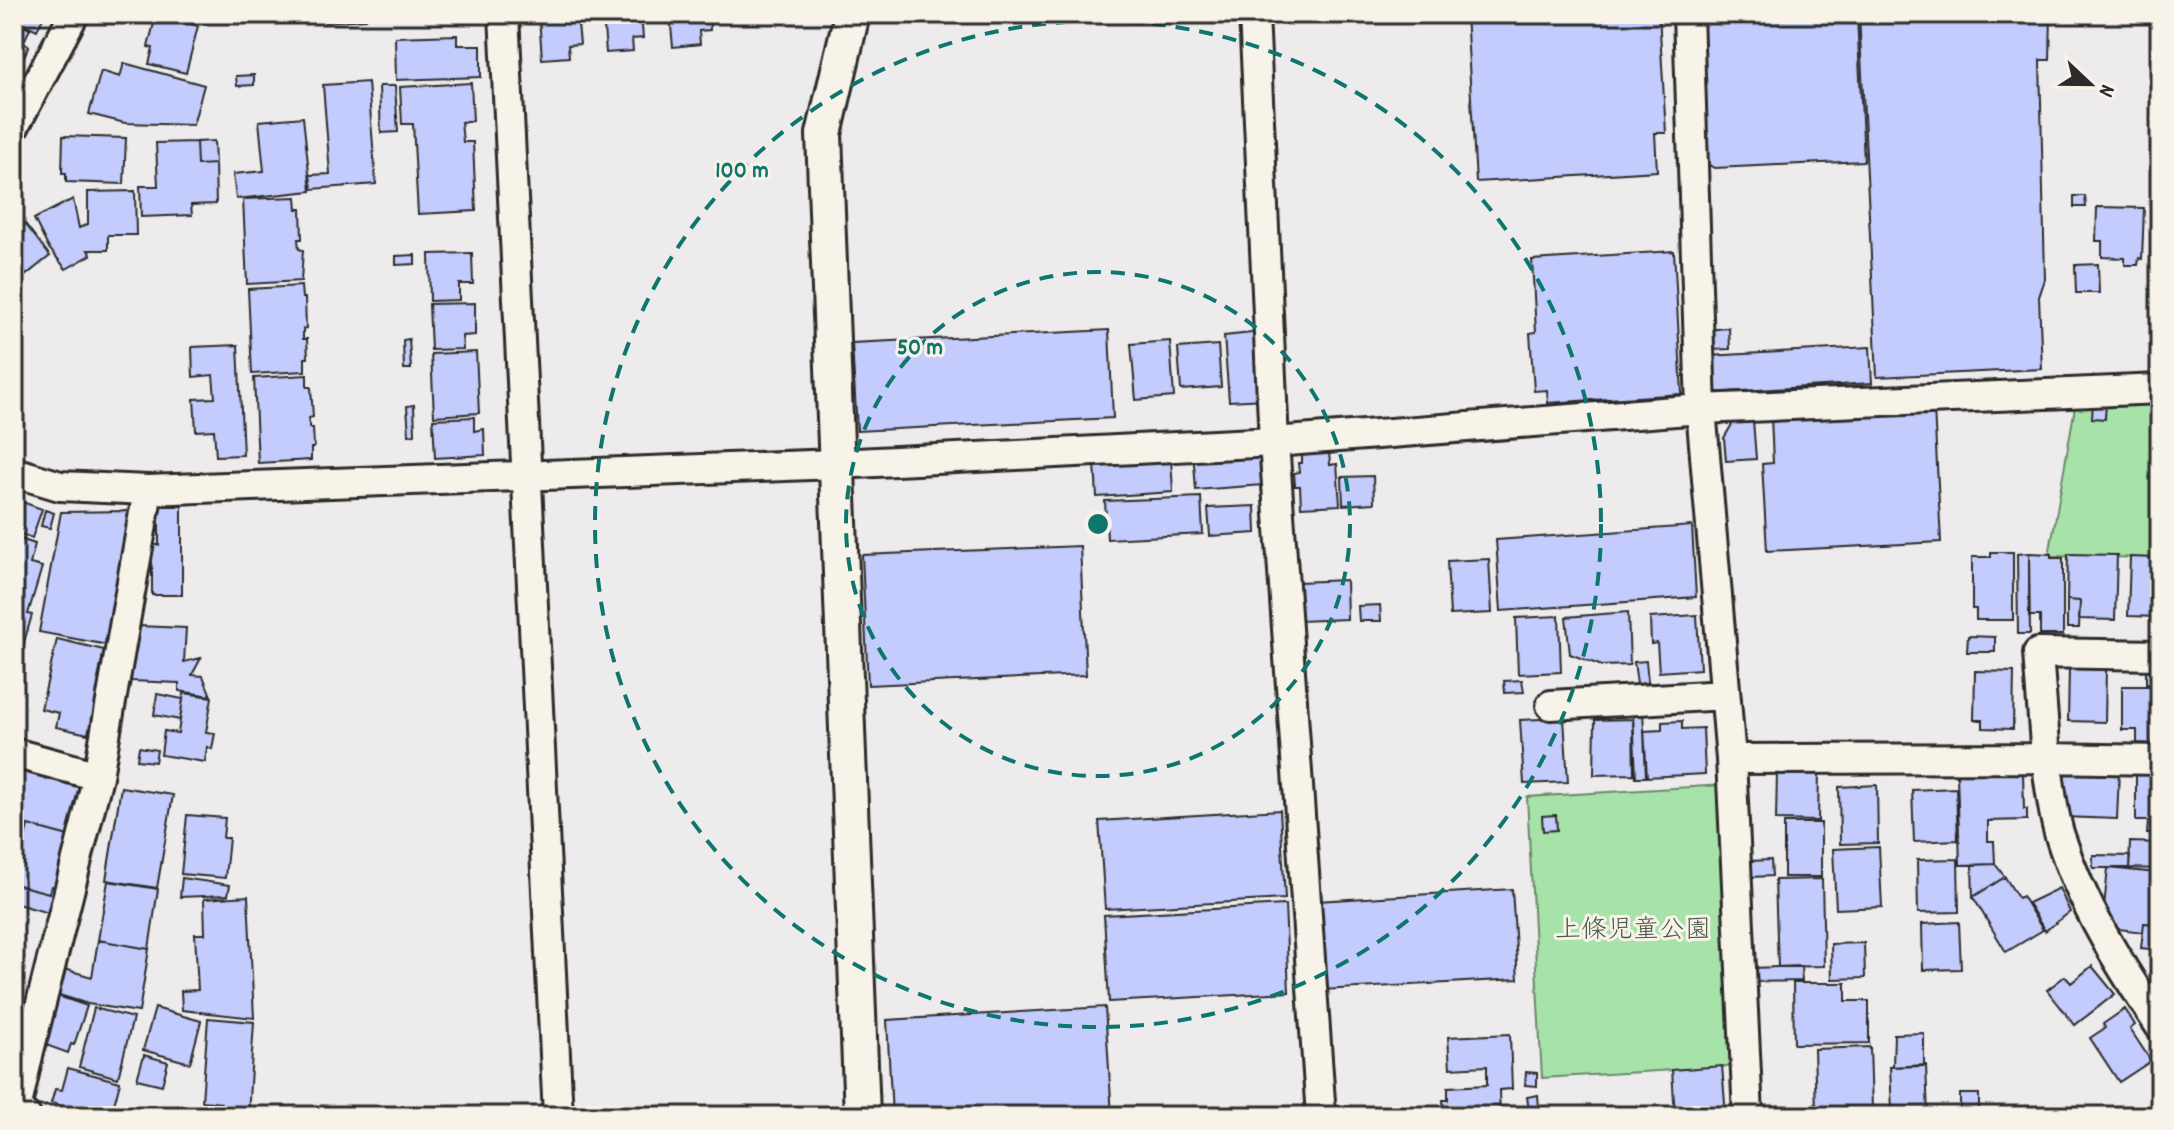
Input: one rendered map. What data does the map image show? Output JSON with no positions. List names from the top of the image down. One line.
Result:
{"parks":["上條児童公園"],"north":"right","rings":["100 m","50 m"]}
